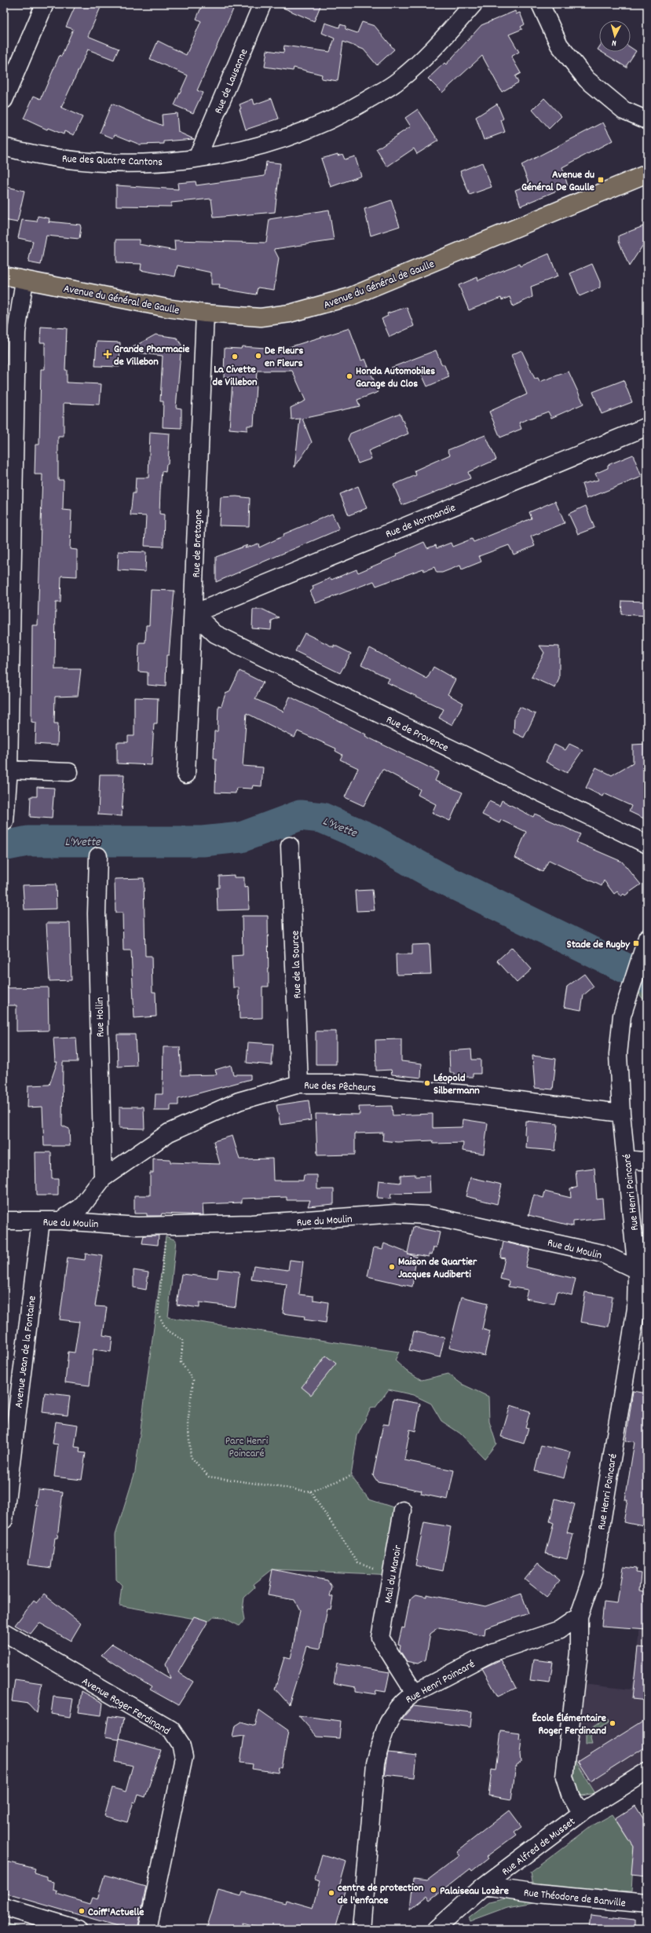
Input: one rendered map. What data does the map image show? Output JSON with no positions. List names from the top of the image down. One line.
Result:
{"streets":{"main road":["Avenue du Général de Gaulle"],"street":["Rue de Lausanne","Rue des Quatre Cantons","Rue de Normandie","Rue de Bretagne","Rue de Provence","Rue de la Source","Rue Hollin","Rue des Pêcheurs","Rue Henri Poincaré","Rue du Moulin","Avenue Jean de la Fontaine","Mail du Manoir","Avenue Roger Ferdinand","Rue Alfred de Musset","Rue Théodore de Banville"]},"crossings":[["Rue de Lausanne","Rue des Quatre Cantons"],["Avenue du Général de Gaulle","Rue de Bretagne"],["Rue de Normandie","Rue de Bretagne"],["Rue de Normandie","Rue de Provence"],["Rue de Bretagne","Rue de Provence"],["Rue de la Source","Rue des Pêcheurs"],["Rue Hollin","Rue des Pêcheurs"],["Rue des Pêcheurs","Rue Henri Poincaré"],["Rue des Pêcheurs","Rue du Moulin"],["Rue Henri Poincaré","Rue du Moulin"],["Rue Henri Poincaré","Mail du Manoir"],["Rue du Moulin","Avenue Jean de la Fontaine"],["Rue Alfred de Musset","Rue Théodore de Banville"]],"water":["L'Yvette"],"parks":["Parc Henri Poincaré"],"places":{"transit":["Avenue du Général De Gaulle","Stade de Rugby"],"health":["Grande Pharmacie de Villebon"],"other":["De Fleurs en Fleurs","La Civette de Villebon","Honda Automobiles Garage du Clos","Léopold Silbermann","Maison de Quartier Jacques Audiberti","École Élémentaire Roger Ferdinand","Palaiseau Lozère","centre de protection de l'enfance","Coiff'Actuelle"]},"north":"bottom"}
